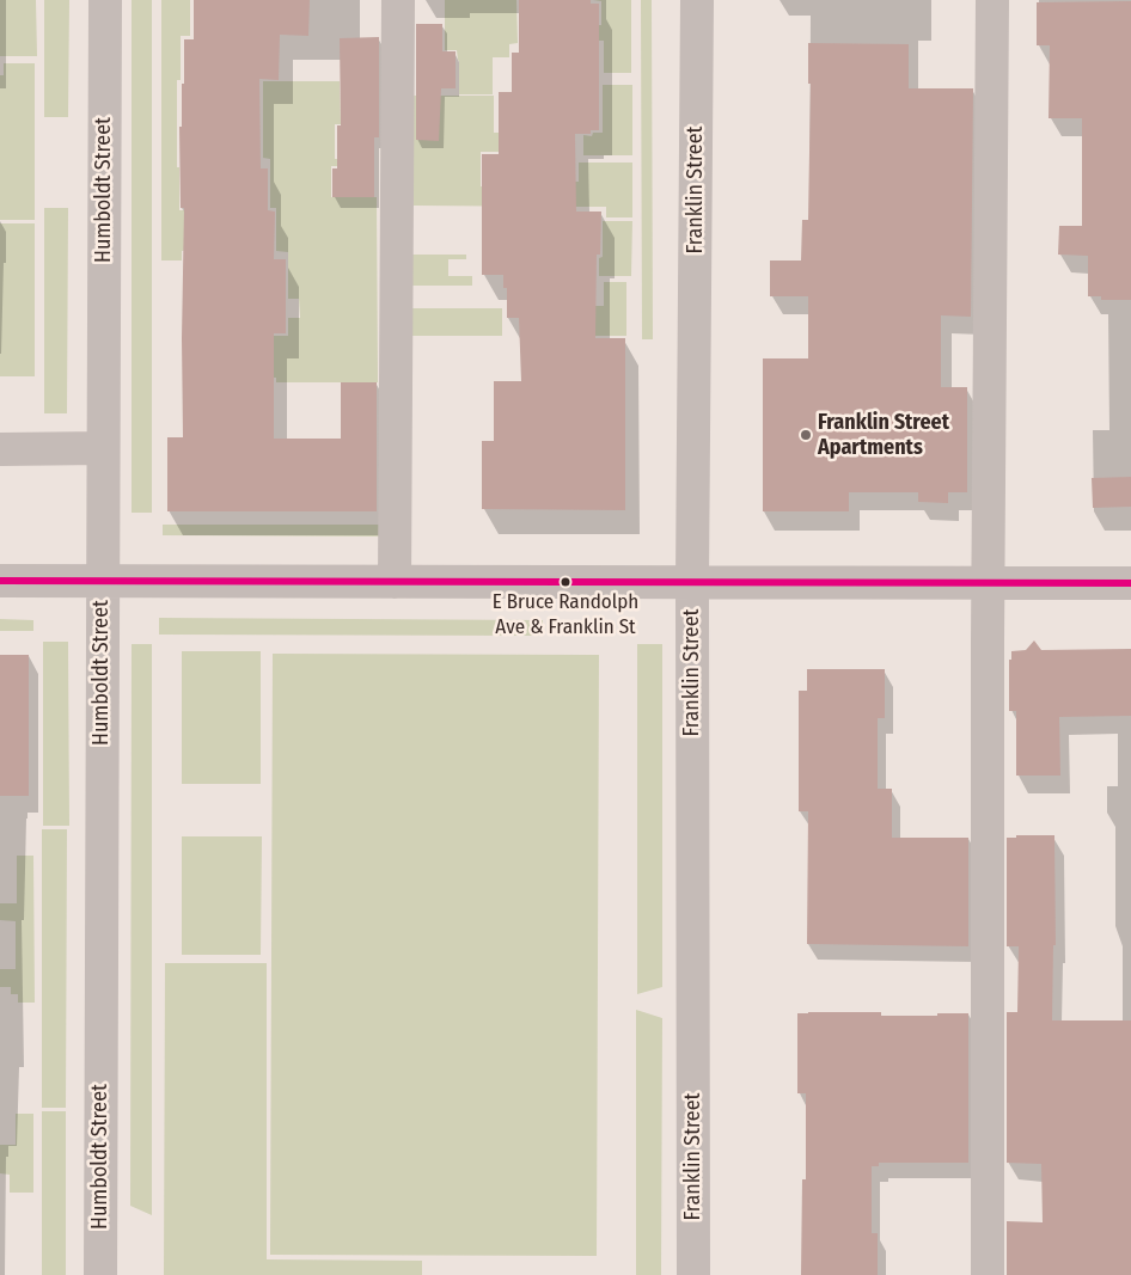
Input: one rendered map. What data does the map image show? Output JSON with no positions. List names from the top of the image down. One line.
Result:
{"streets":{"street":["Humboldt Street","Franklin Street"]},"places":["Franklin Street Apartments","E Bruce Randolph Ave & Franklin St"]}
